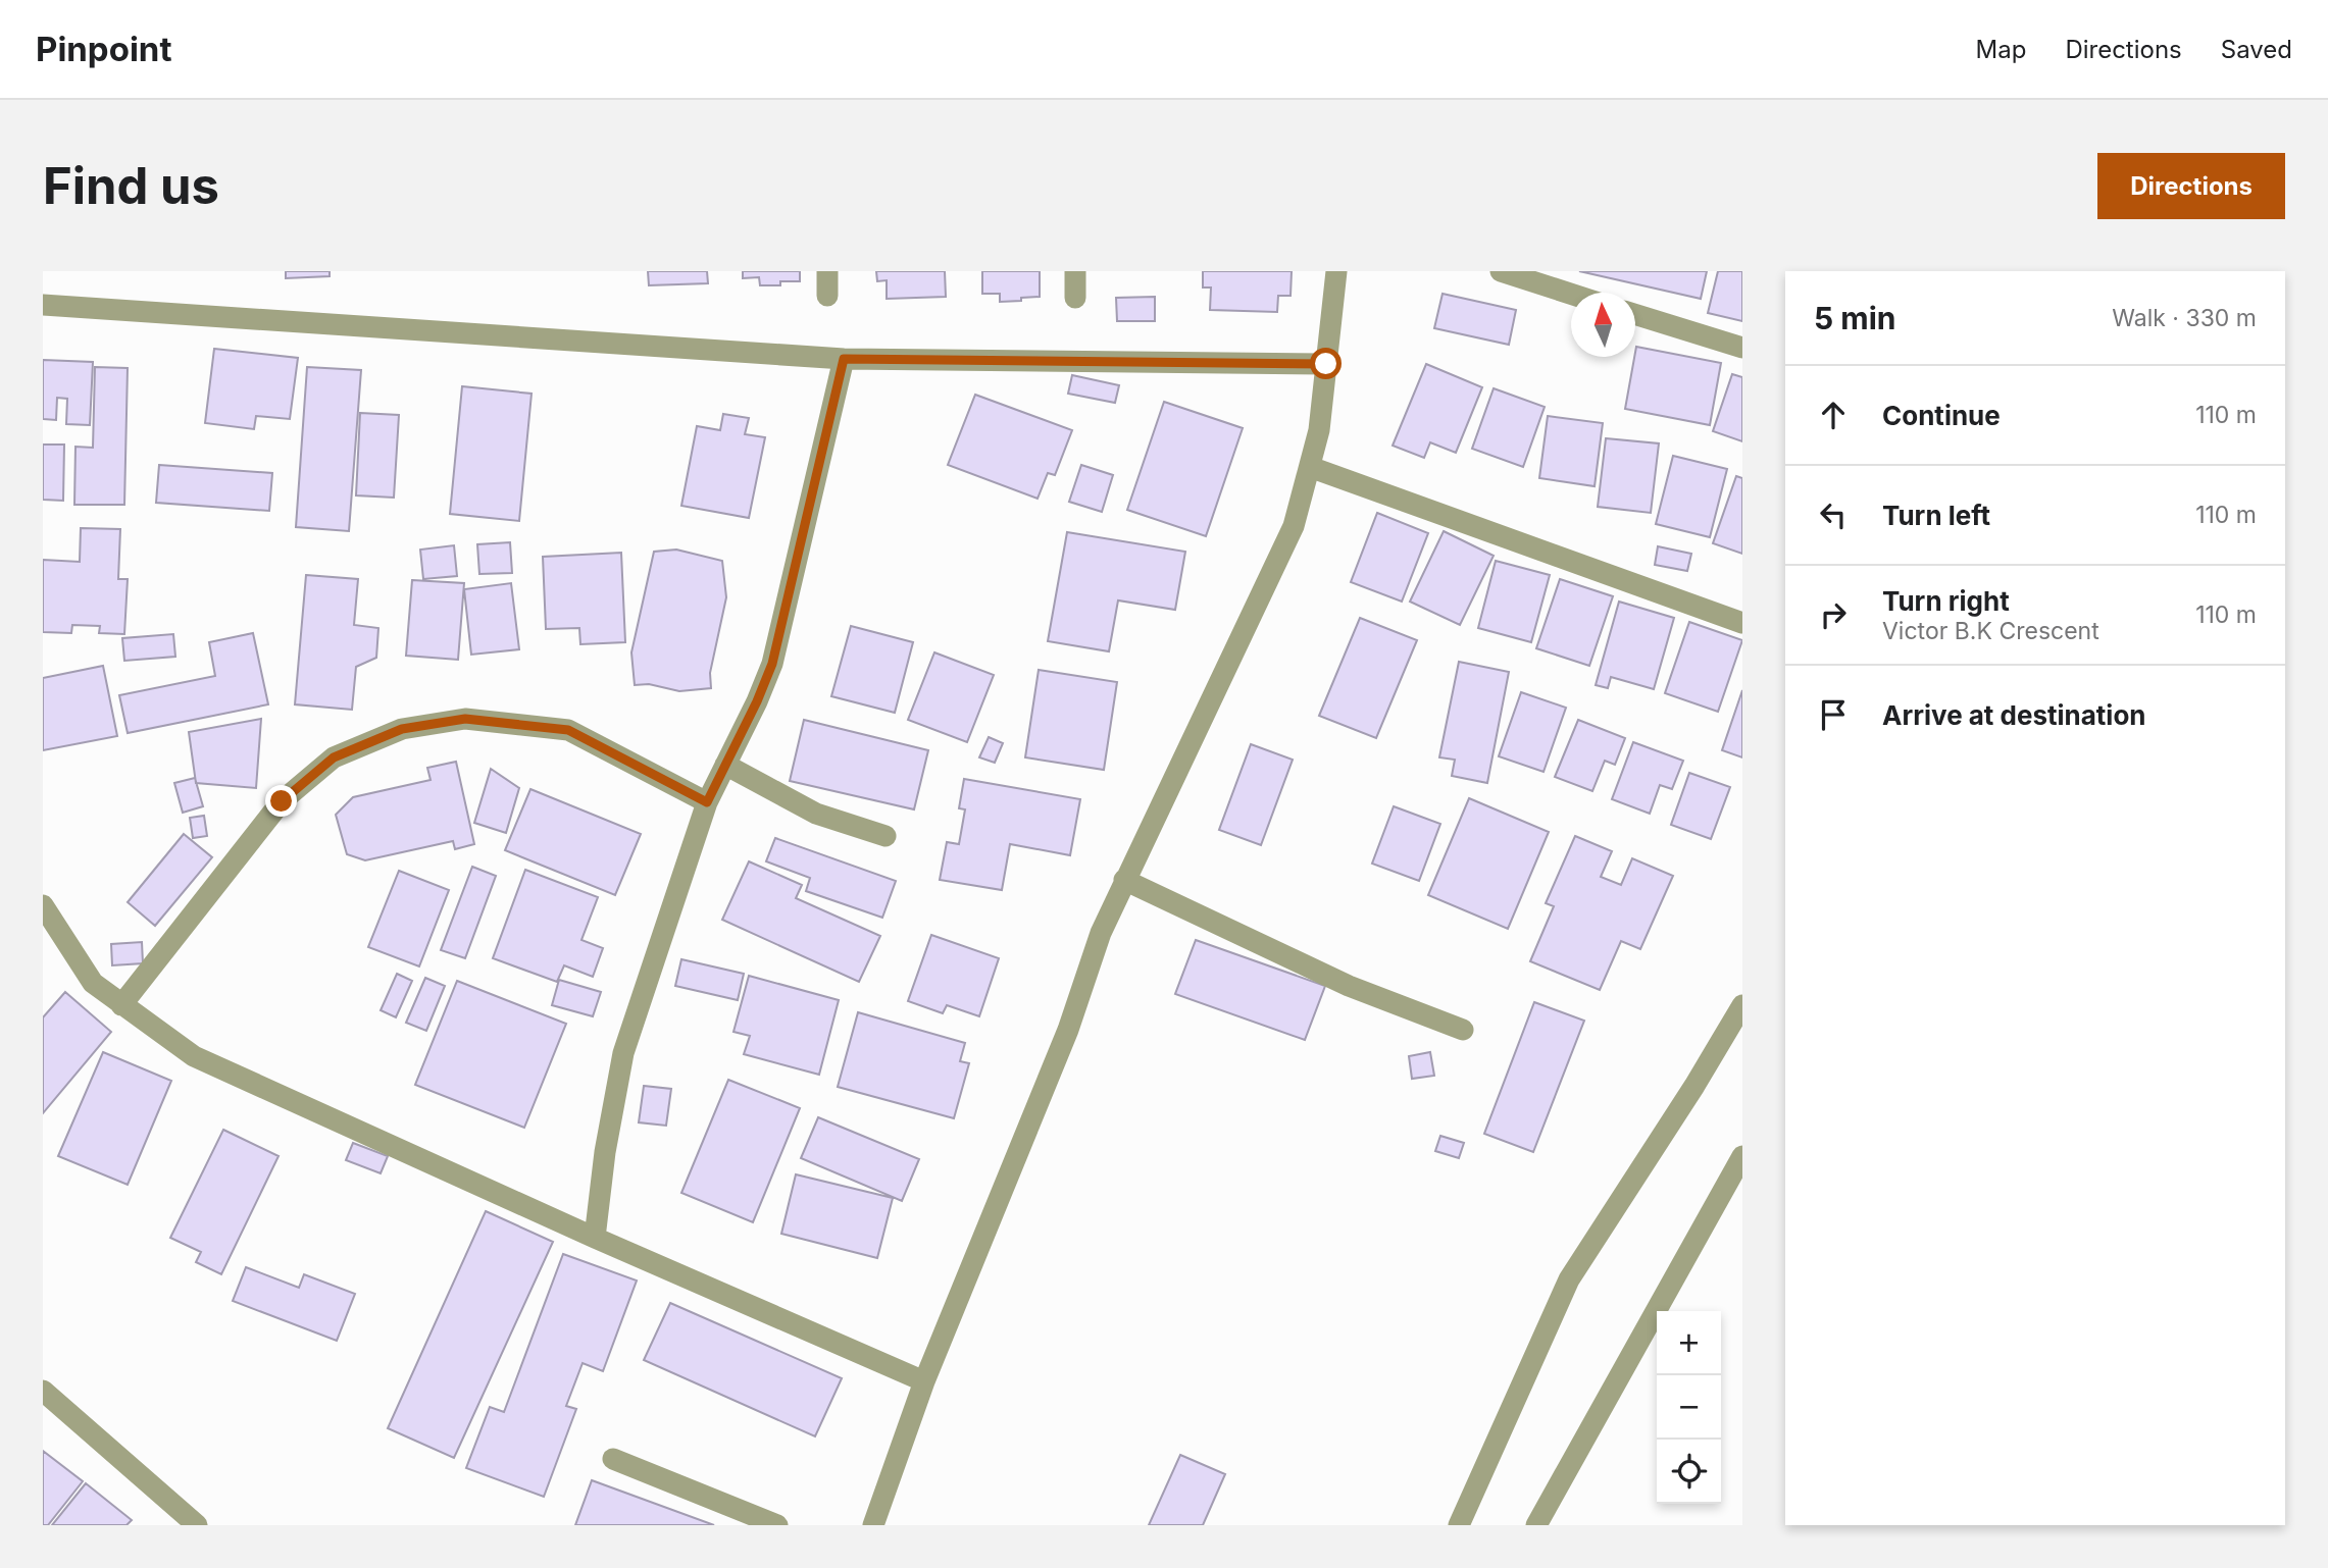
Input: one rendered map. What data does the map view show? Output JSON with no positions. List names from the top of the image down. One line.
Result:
{"north":"top","page":{"header":"Pinpoint","nav":["Map","Directions","Saved"],"buttons":"Directions","title":"Find us","heading":["5 min","Walk · 330 m"],"list":[["Continue","110 m"],["Turn left","110 m"],["Turn right","Victor B.K Crescent","110 m"],"Arrive at destination"],"map_buttons":["+","−"]}}
